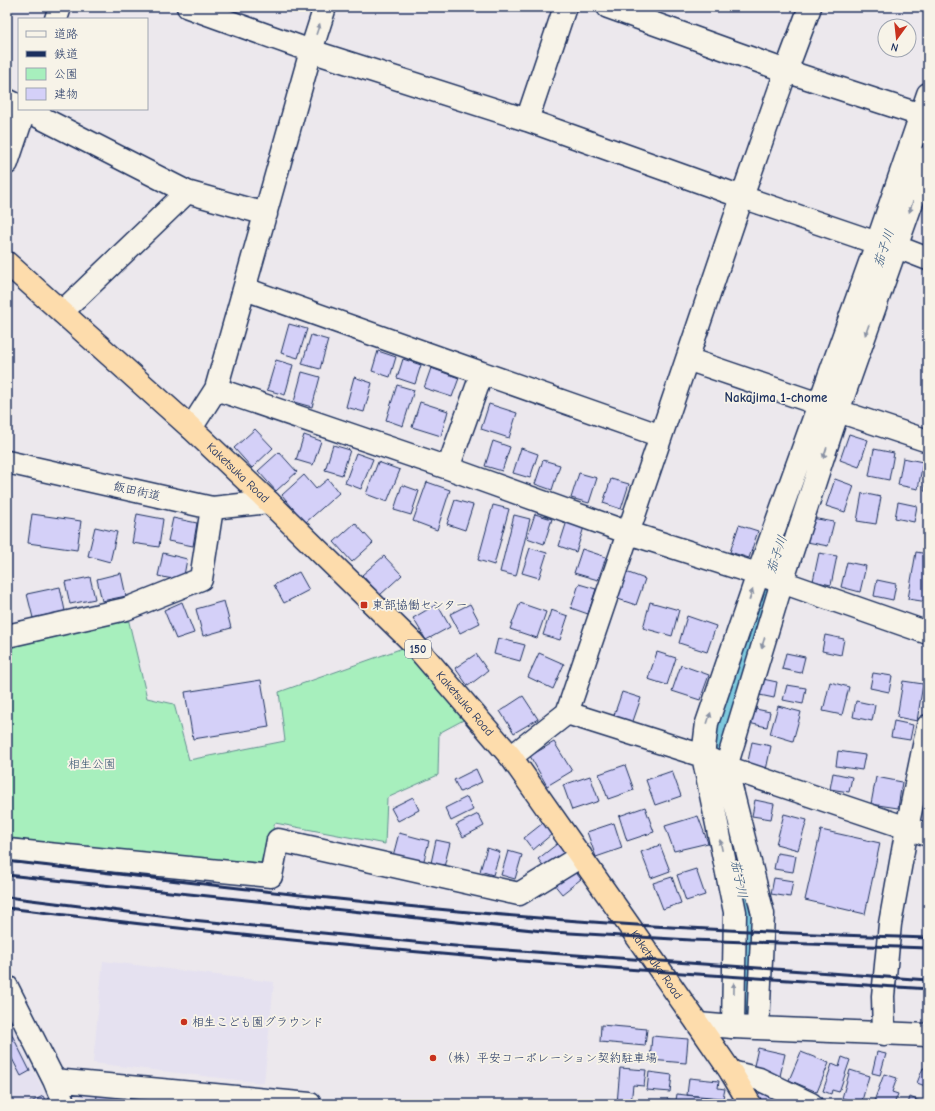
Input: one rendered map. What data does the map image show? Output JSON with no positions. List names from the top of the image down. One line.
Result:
{"streets":{"highway":["Kaketsuka Road","150"],"street":["飯田街道"]},"crossings":[["Kaketsuka Road","飯田街道"]],"districts":["Nakajima 1-chome"],"water":["茄子川"],"parks":["相生公園"],"places":{"transit":["東部協働センター"],"other":["相生こども園グラウンド","（株）平安コーポレーション契約駐車場"]},"legend":["道路","鉄道","公園","建物"],"north":"bottom"}
